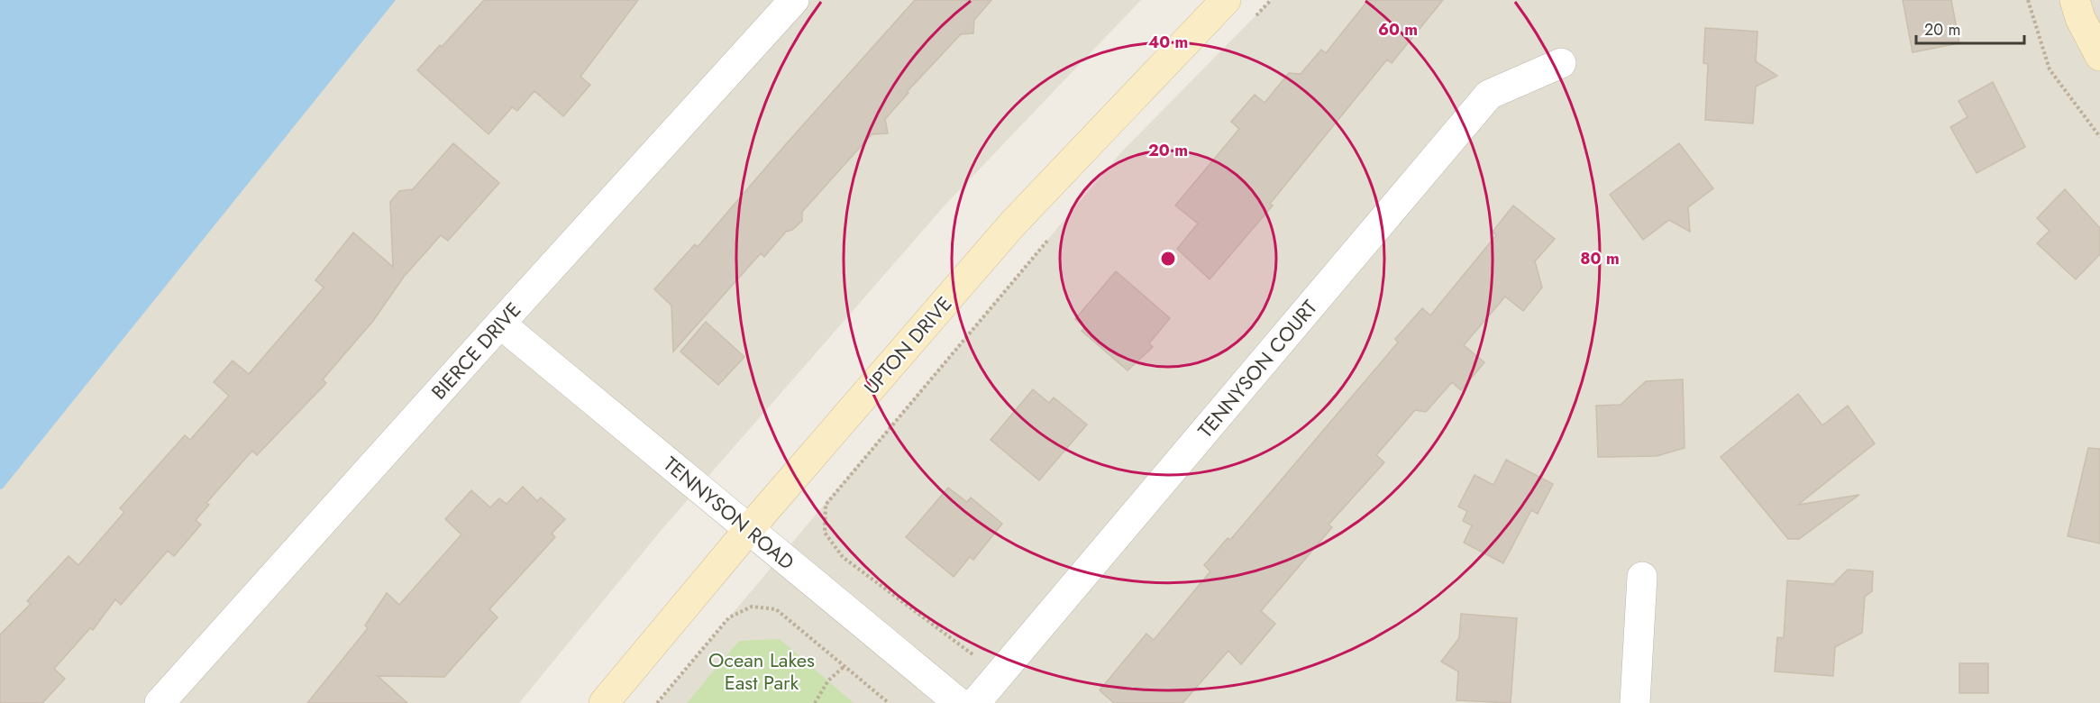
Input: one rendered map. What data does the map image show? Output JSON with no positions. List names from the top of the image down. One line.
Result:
{"streets":{"main road":["UPTON DRIVE"],"street":["BIERCE DRIVE","TENNYSON COURT","TENNYSON ROAD"]},"crossings":[["UPTON DRIVE","TENNYSON ROAD"],["BIERCE DRIVE","TENNYSON ROAD"]],"parks":["Ocean Lakes East Park"],"scale_bar":"20 m","rings":["60 m","40 m","20 m","80 m"]}
